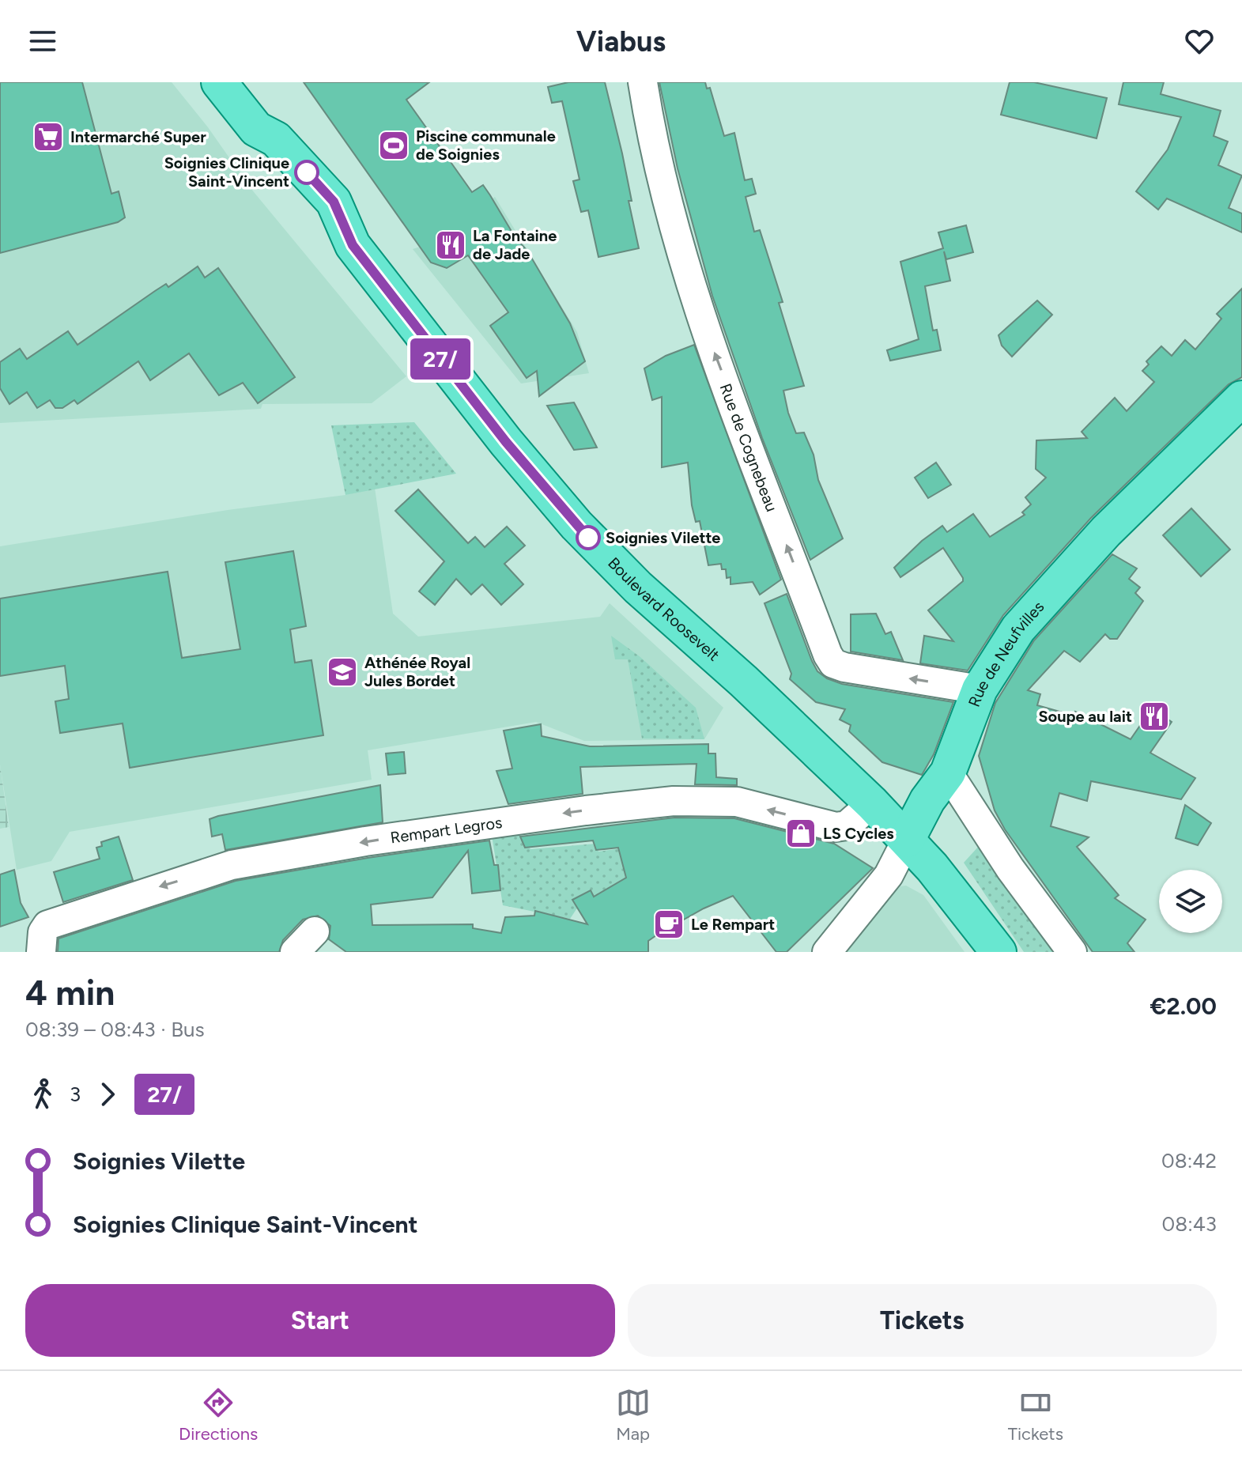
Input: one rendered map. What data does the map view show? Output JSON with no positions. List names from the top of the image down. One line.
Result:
{"streets":{"main road":["Boulevard Roosevelt","Rue de Neufvilles"],"street":["Rue de Cognebeau","Rempart Legros"]},"crossings":[["Rue de Cognebeau","Rue de Neufvilles"],["Boulevard Roosevelt","Rue de Neufvilles"],["Boulevard Roosevelt","Rempart Legros"]],"one_way":["Rue de Cognebeau","Rempart Legros"],"places":{"supermarket":["Intermarché Super"],"sports":["Piscine communale de Soignies"],"other":["Soignies Clinique Saint-Vincent","Soignies Vilette"],"restaurant":["La Fontaine de Jade","Soupe au lait"],"school or university":["Athénée Royal Jules Bordet"],"shop":["LS Cycles"],"cafe":["Le Rempart"]},"lines":["bus line 27/"],"page":{"header":"Viabus","on_map":"27/","heading":["4 min","08:39 – 08:43 · Bus","€2.00"],"legs":["3","27/"],"list":[{"name":"Soignies Vilette","value":"08:42"},{"name":"Soignies Clinique Saint-Vincent","value":"08:43"}],"buttons":["Start","Tickets"],"tabs":["Directions","Map","Tickets"]}}
